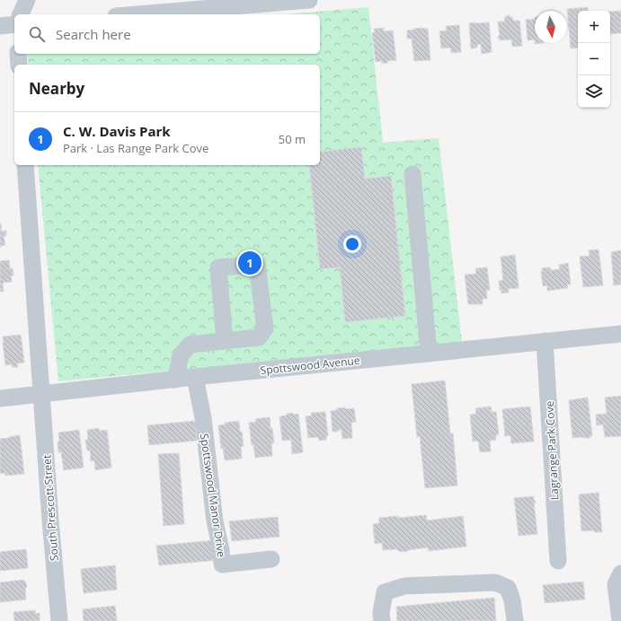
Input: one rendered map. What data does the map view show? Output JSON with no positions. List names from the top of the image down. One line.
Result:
{"streets":{"street":["Spottswood Avenue","Lagrange Park Cove","Spottswood Manor Drive","South Prescott Street"]},"crossings":[["Spottswood Avenue","Lagrange Park Cove"],["Spottswood Avenue","Spottswood Manor Drive"],["Spottswood Avenue","South Prescott Street"]],"north":"bottom","page":{"map_buttons":["+","−"],"search":"Search here","heading":"Nearby","list":[{"mark":"1","name":"C. W. Davis Park","note":"Park · Las Range Park Cove","value":"50 m"}],"pins":"1"}}
